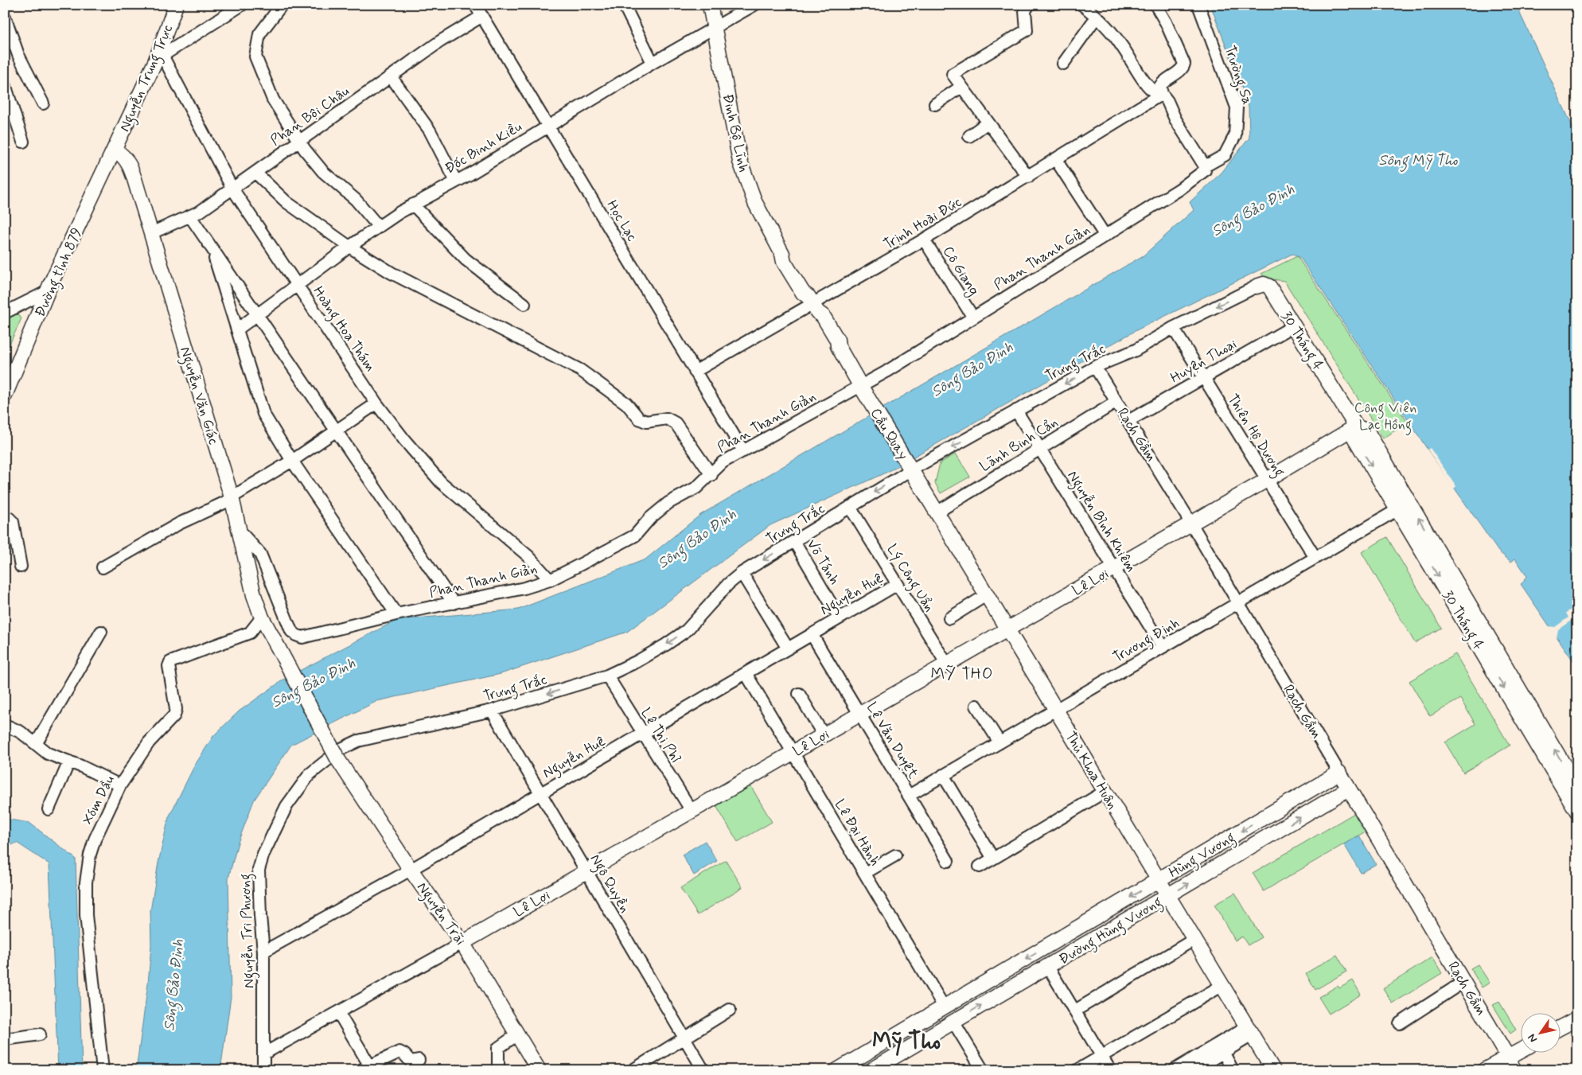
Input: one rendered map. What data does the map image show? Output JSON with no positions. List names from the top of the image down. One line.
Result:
{"streets":{"main road":["Nguyễn Trung Trực","Đinh Bộ Lĩnh","Đường tỉnh 879","30 Tháng 4","Nguyễn Văn Giác","Cầu Quay","Rạch Gầm","Lê Lợi","Thủ Khoa Huân","Hùng Vương","Nguyễn Trãi","Đường Hùng Vương"],"street":["Trường Sa","Phan Bội Châu","Đốc Binh Kiều","Học Lạc","Trịnh Hoài Đức","Phan Thanh Giản","Cô Giang","Hoàng Hoa Thám","Huyện Thoại","Trưng Trắc","Thiên Hộ Dương","Lãnh Binh Cẩn","Nguyễn Bỉnh Khiêm","Võ Tánh","Lý Công Uẩn","Nguyễn Huệ","Trương Định","Lê Thị Phỉ","Lê Văn Duyệt","Xóm Dầu","Lê Đại Hành","Ngô Quyền","Nguyễn Tri Phương"]},"crossings":[["Trường Sa","Phan Thanh Giản"],["Nguyễn Trung Trực","Đường tỉnh 879"],["Nguyễn Trung Trực","Hoàng Hoa Thám"],["Nguyễn Trung Trực","Nguyễn Văn Giác"],["Phan Bội Châu","Học Lạc"],["Phan Bội Châu","Hoàng Hoa Thám"],["Phan Bội Châu","Nguyễn Văn Giác"],["Đinh Bộ Lĩnh","Đốc Binh Kiều"],["Đinh Bộ Lĩnh","Trịnh Hoài Đức"],["Đinh Bộ Lĩnh","Phan Thanh Giản"],["Đinh Bộ Lĩnh","Cầu Quay"],["Đốc Binh Kiều","Học Lạc"],["Đốc Binh Kiều","Hoàng Hoa Thám"],["Học Lạc","Trịnh Hoài Đức"],["Học Lạc","Phan Thanh Giản"],["Trịnh Hoài Đức","Cô Giang"],["Phan Thanh Giản","Cô Giang"],["Phan Thanh Giản","Hoàng Hoa Thám"],["Phan Thanh Giản","Nguyễn Văn Giác"],["Phan Thanh Giản","Cầu Quay"],["Đường tỉnh 879","Nguyễn Văn Giác"],["30 Tháng 4","Huyện Thoại"],["30 Tháng 4","Trưng Trắc"],["30 Tháng 4","Lê Lợi"],["30 Tháng 4","Trương Định"],["Huyện Thoại","Rạch Gầm"],["Huyện Thoại","Thiên Hộ Dương"],["Trưng Trắc","Cầu Quay"],["Trưng Trắc","Rạch Gầm"],["Trưng Trắc","Thiên Hộ Dương"],["Trưng Trắc","Nguyễn Bỉnh Khiêm"],["Trưng Trắc","Võ Tánh"],["Trưng Trắc","Lý Công Uẩn"],["Trưng Trắc","Lê Thị Phỉ"],["Trưng Trắc","Thủ Khoa Huân"],["Trưng Trắc","Ngô Quyền"],["Trưng Trắc","Nguyễn Trãi"],["Trưng Trắc","Nguyễn Tri Phương"],["Nguyễn Văn Giác","Xóm Dầu"],["Nguyễn Văn Giác","Nguyễn Trãi"],["Cầu Quay","Thủ Khoa Huân"],["Rạch Gầm","Lãnh Binh Cẩn"],["Rạch Gầm","Lê Lợi"],["Rạch Gầm","Trương Định"],["Rạch Gầm","Hùng Vương"],["Rạch Gầm","Đường Hùng Vương"],["Thiên Hộ Dương","Lê Lợi"],["Thiên Hộ Dương","Trương Định"],["Lãnh Binh Cẩn","Nguyễn Bỉnh Khiêm"],["Lãnh Binh Cẩn","Thủ Khoa Huân"],["Nguyễn Bỉnh Khiêm","Lê Lợi"],["Nguyễn Bỉnh Khiêm","Trương Định"],["Võ Tánh","Nguyễn Huệ"],["Lý Công Uẩn","Lê Lợi"],["Lý Công Uẩn","Nguyễn Huệ"],["Lê Lợi","Lê Thị Phỉ"],["Lê Lợi","Lê Văn Duyệt"],["Lê Lợi","Thủ Khoa Huân"],["Lê Lợi","Lê Đại Hành"],["Lê Lợi","Ngô Quyền"],["Lê Lợi","Nguyễn Trãi"],["Lê Lợi","Nguyễn Tri Phương"],["Nguyễn Huệ","Lê Thị Phỉ"],["Nguyễn Huệ","Lê Văn Duyệt"],["Nguyễn Huệ","Lê Đại Hành"],["Nguyễn Huệ","Ngô Quyền"],["Nguyễn Huệ","Nguyễn Trãi"],["Nguyễn Huệ","Nguyễn Tri Phương"],["Trương Định","Lê Văn Duyệt"],["Trương Định","Thủ Khoa Huân"],["Thủ Khoa Huân","Hùng Vương"],["Thủ Khoa Huân","Đường Hùng Vương"],["Lê Đại Hành","Đường Hùng Vương"],["Hùng Vương","Đường Hùng Vương"],["Nguyễn Trãi","Nguyễn Tri Phương"]],"one_way":["Trưng Trắc","Hùng Vương"],"districts":["MỸ THO","Mỹ Tho"],"water":["Sông Mỹ Tho","Sông Bảo Định"],"parks":["Công Viên Lạc Hồng"],"north":"bottom left"}
